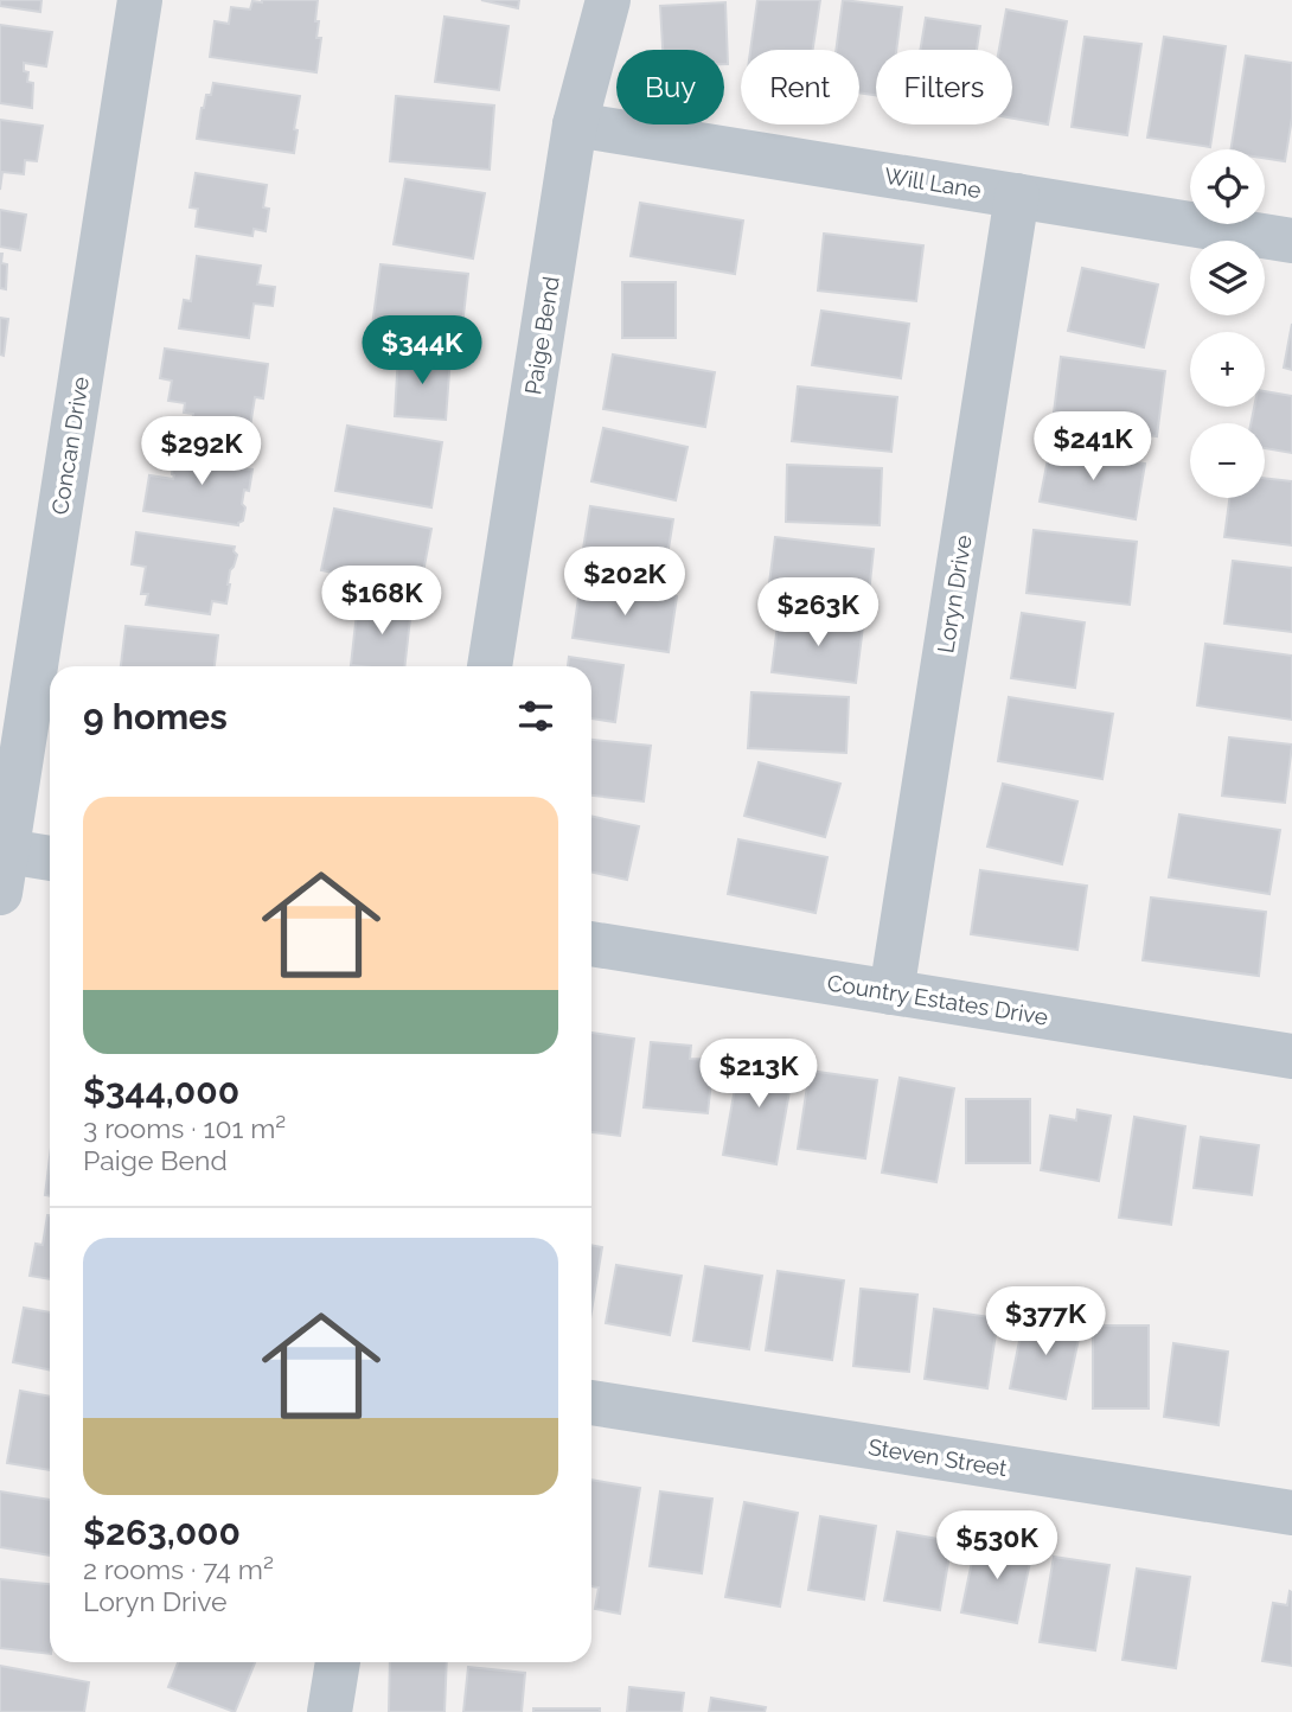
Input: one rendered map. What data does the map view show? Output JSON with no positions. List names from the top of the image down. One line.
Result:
{"streets":{"street":["Will Lane","Paige Bend","Concan Drive","Loryn Drive","Country Estates Drive","Steven Street"]},"crossings":[["Will Lane","Paige Bend"],["Will Lane","Loryn Drive"],["Loryn Drive","Country Estates Drive"]],"page":{"chip":["Buy","Rent","Filters"],"map_buttons":["+","−"],"price":["$344K","$241K","$292K","$202K","$168K","$263K","$213K","$377K","$530K"],"heading":"9 homes","list":[{"name":"$344,000","note":"3 rooms · 101 m² · Paige Bend"},{"name":"$263,000","note":"2 rooms · 74 m² · Loryn Drive"}]}}
